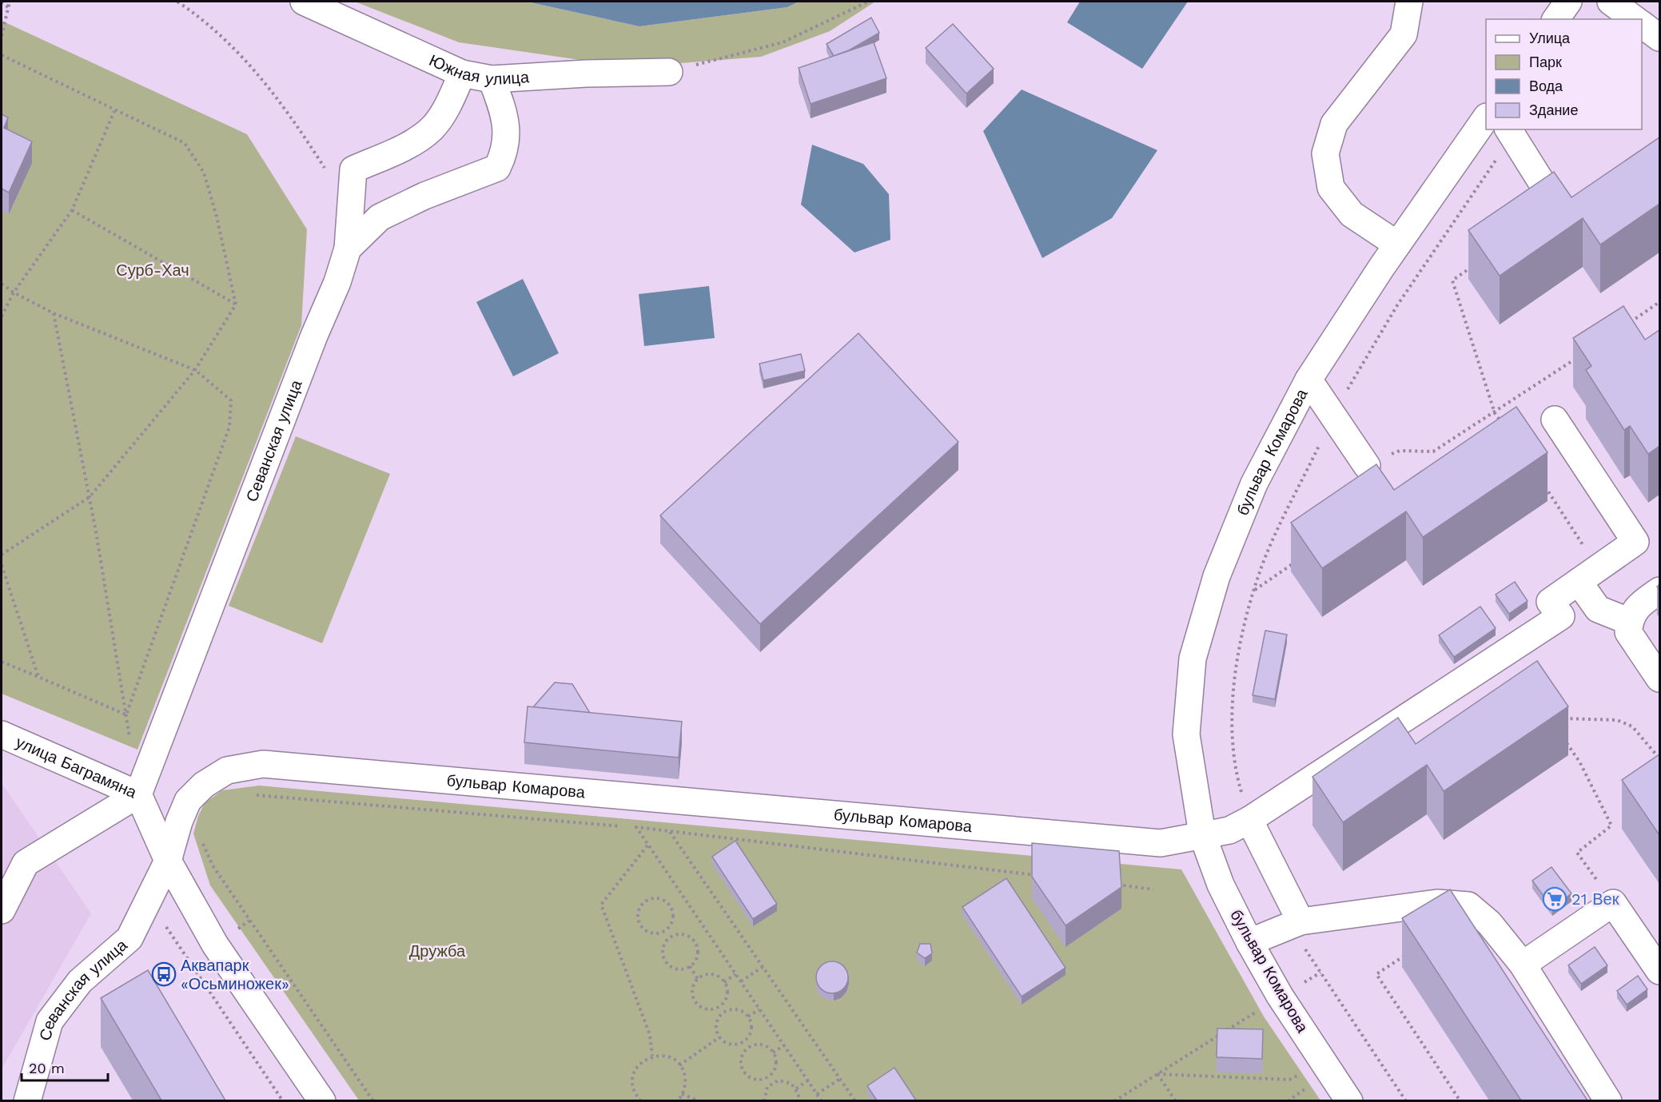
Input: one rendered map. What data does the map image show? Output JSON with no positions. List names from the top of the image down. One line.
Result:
{"streets":{"street":["Южная улица","Севанская улица","бульвар Комарова","улица Баграмяна"]},"crossings":[["Южная улица","Севанская улица"],["Севанская улица","бульвар Комарова"],["Севанская улица","улица Баграмяна"],["бульвар Комарова","улица Баграмяна"]],"parks":["Сурб-Хач","Дружба"],"places":{"supermarket":["21 Век"],"bus stop":["Аквапарк «Осьминожек»"]},"legend":["Улица","Парк","Вода","Здание"],"scale_bar":"20 m"}
